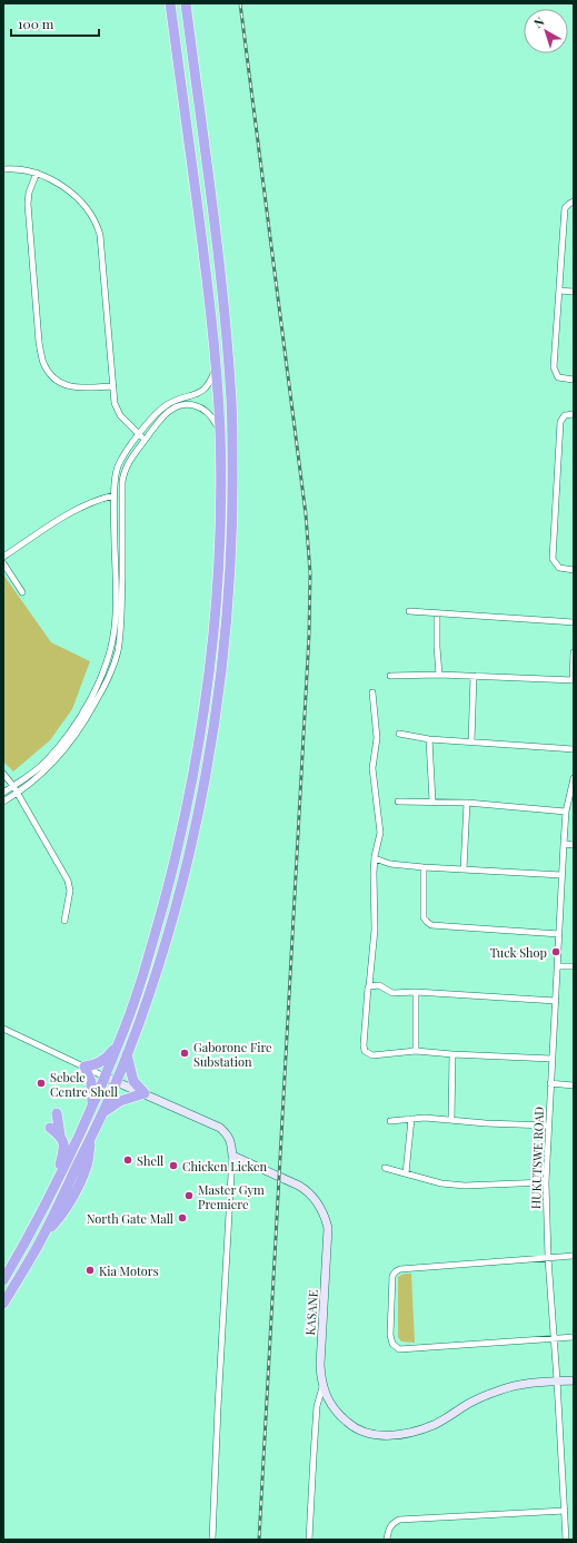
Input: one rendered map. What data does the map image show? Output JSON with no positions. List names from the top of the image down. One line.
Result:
{"streets":{"street":["HUKUTSWE ROAD","KASANE"]},"crossings":[["HUKUTSWE ROAD","KASANE"]],"places":["Tuck Shop","Gaborone Fire Substation","Sebele Centre Shell","Shell","Chicken Licken","Master Gym Premiere","North Gate Mall","Kia Motors"],"scale_bar":"100 m","north":"top left"}
